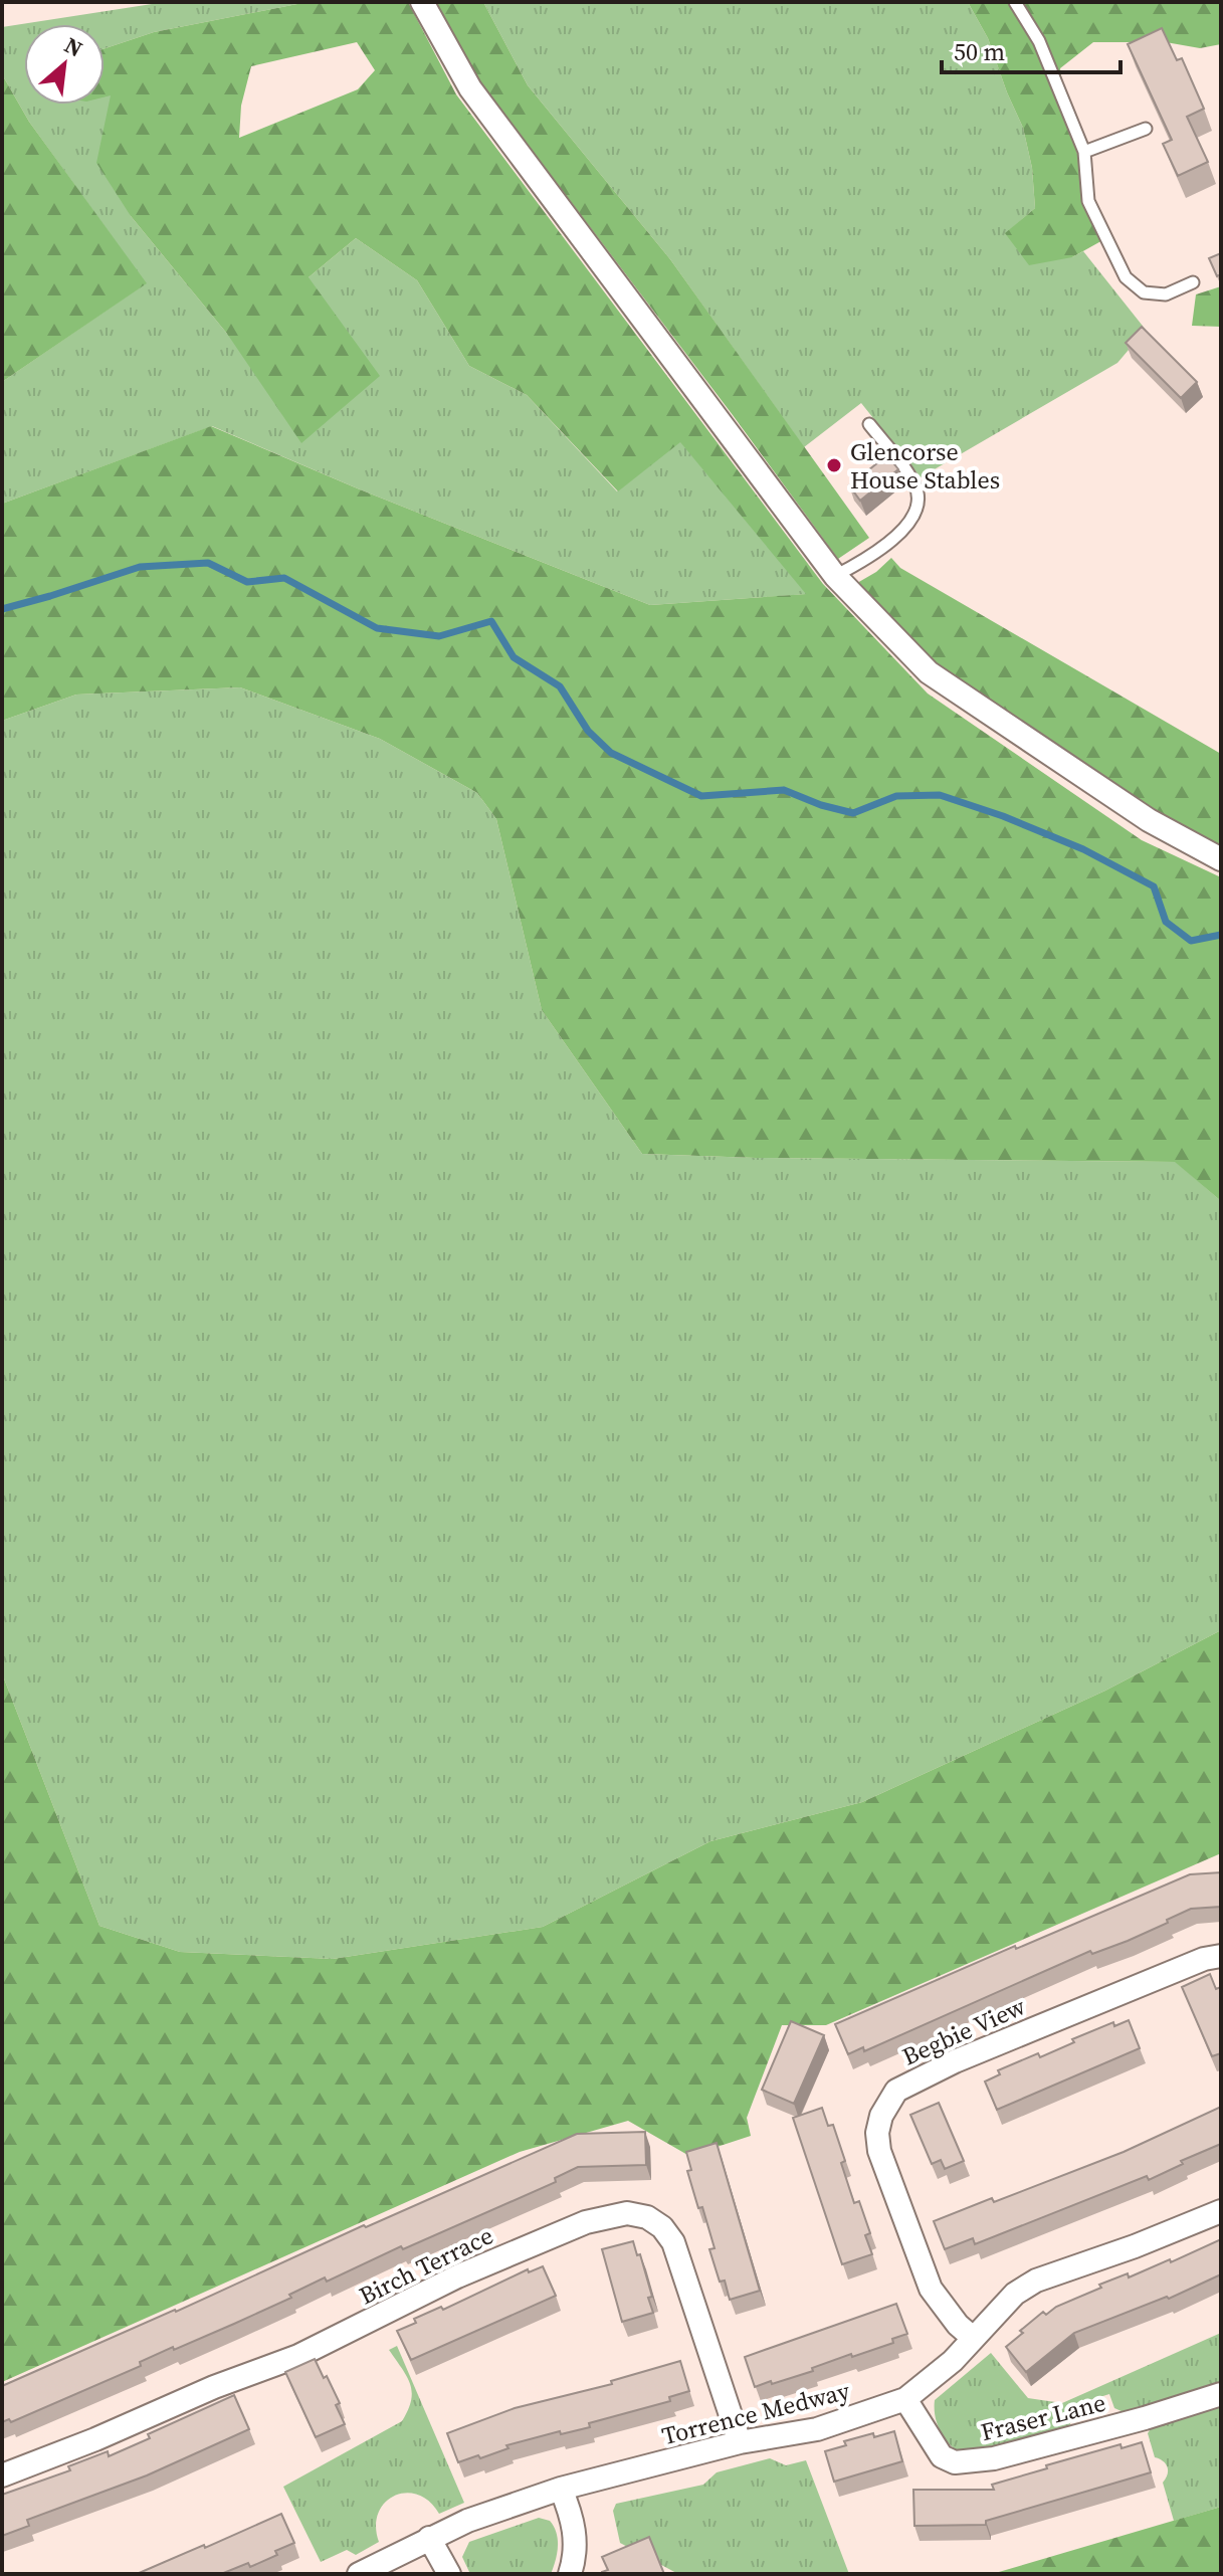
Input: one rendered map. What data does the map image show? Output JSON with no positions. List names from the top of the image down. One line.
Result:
{"streets":{"street":["Begbie View","Birch Terrace","Torrence Medway","Fraser Lane"]},"crossings":[["Begbie View","Torrence Medway"],["Birch Terrace","Torrence Medway"],["Torrence Medway","Fraser Lane"]],"places":["Glencorse House Stables"],"scale_bar":"50 m","north":"top right"}
